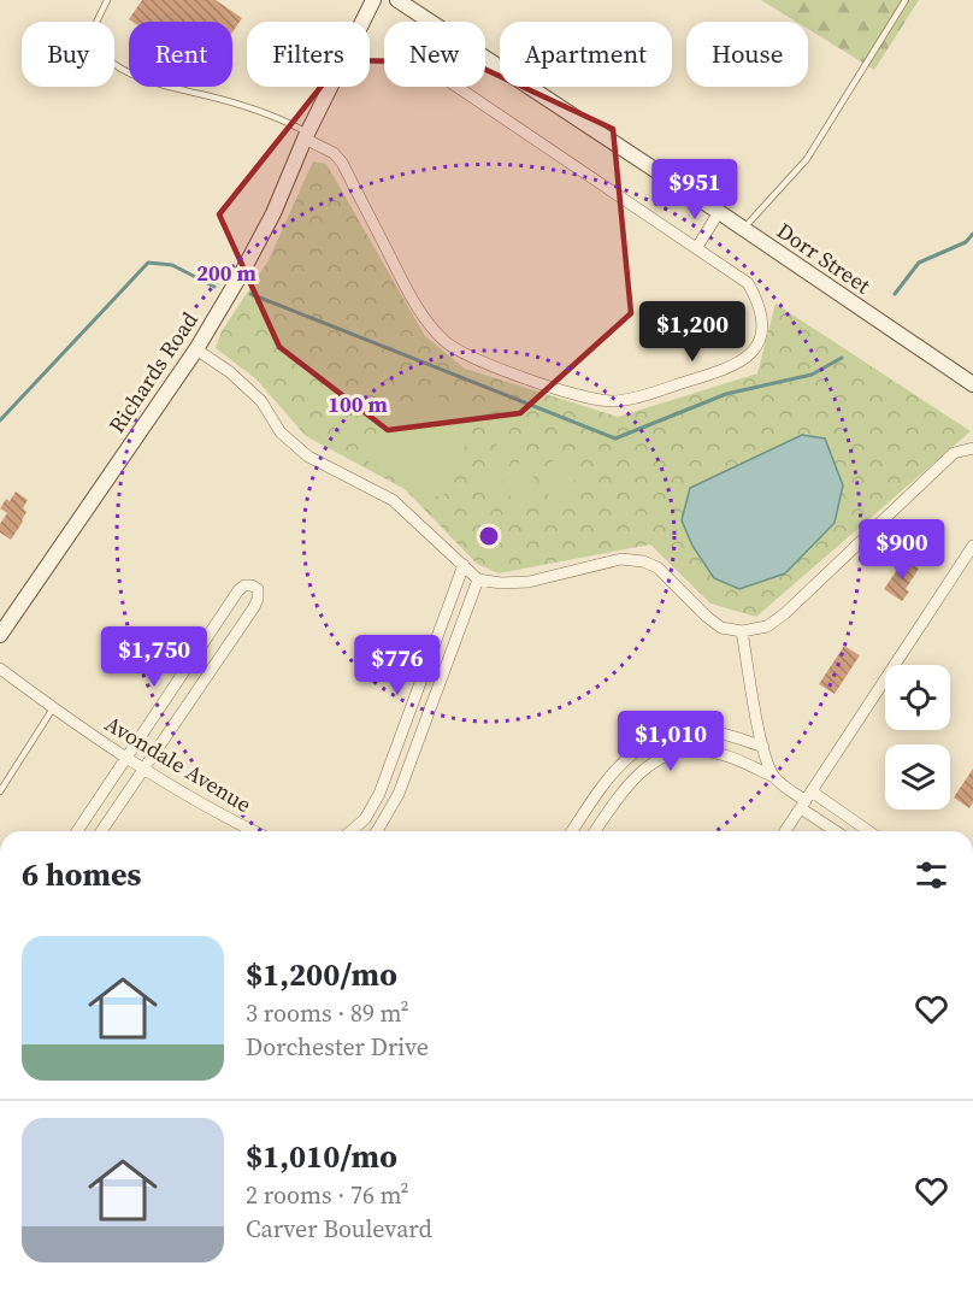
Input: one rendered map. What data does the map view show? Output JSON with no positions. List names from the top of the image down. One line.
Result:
{"streets":{"street":["Dorr Street","Richards Road","Avondale Avenue"]},"page":{"chip":["Buy","Rent","Filters","New","Apartment","House"],"price":["$951","$1,200","$900","$1,750","$776","$1,010"],"heading":"6 homes","list":[{"name":"$1,200/mo","note":"3 rooms · 89 m² · Dorchester Drive"},{"name":"$1,010/mo","note":"2 rooms · 76 m² · Carver Boulevard"}]},"rings":["200 m","100 m"]}
